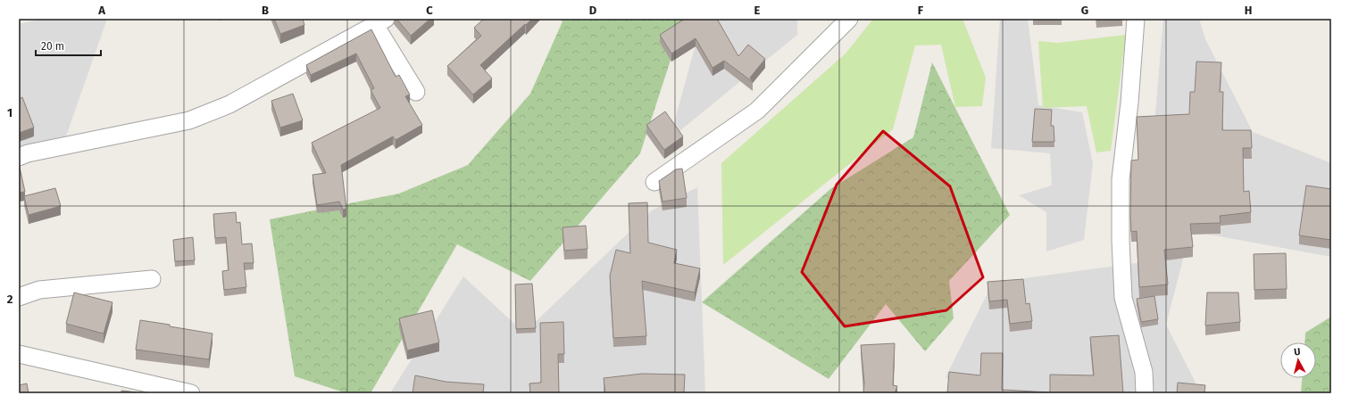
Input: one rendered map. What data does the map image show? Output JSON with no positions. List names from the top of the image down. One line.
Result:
{"scale_bar":"20 m","north":"top","grid":{"columns":["A","B","C","D","E","F","G","H"],"rows":["1","2"]}}
